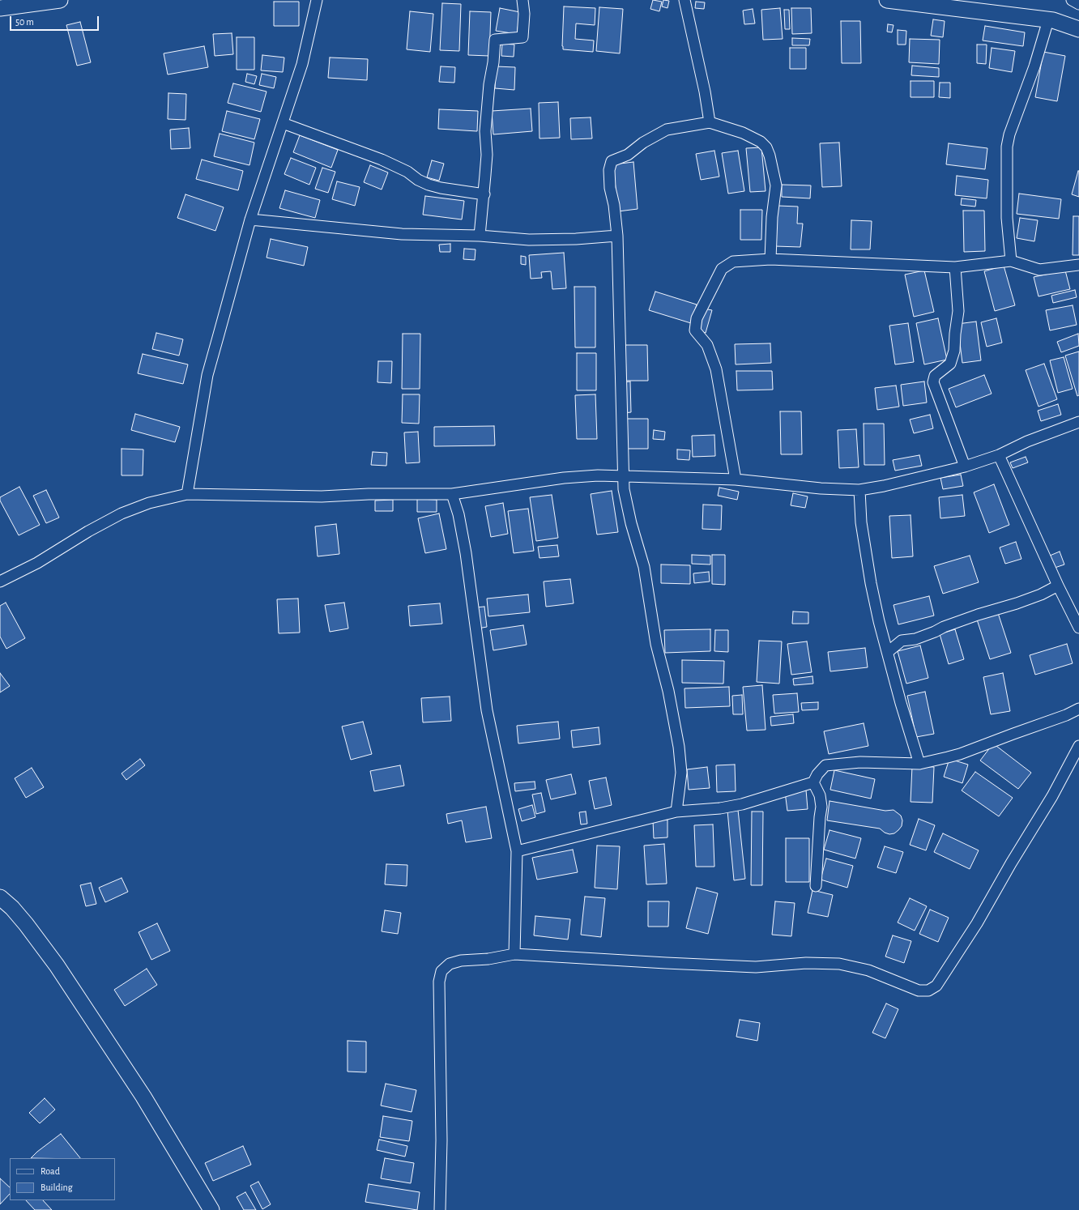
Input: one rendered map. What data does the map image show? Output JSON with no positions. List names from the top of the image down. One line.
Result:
{"legend":["Road","Building"],"scale_bar":"50 m"}
